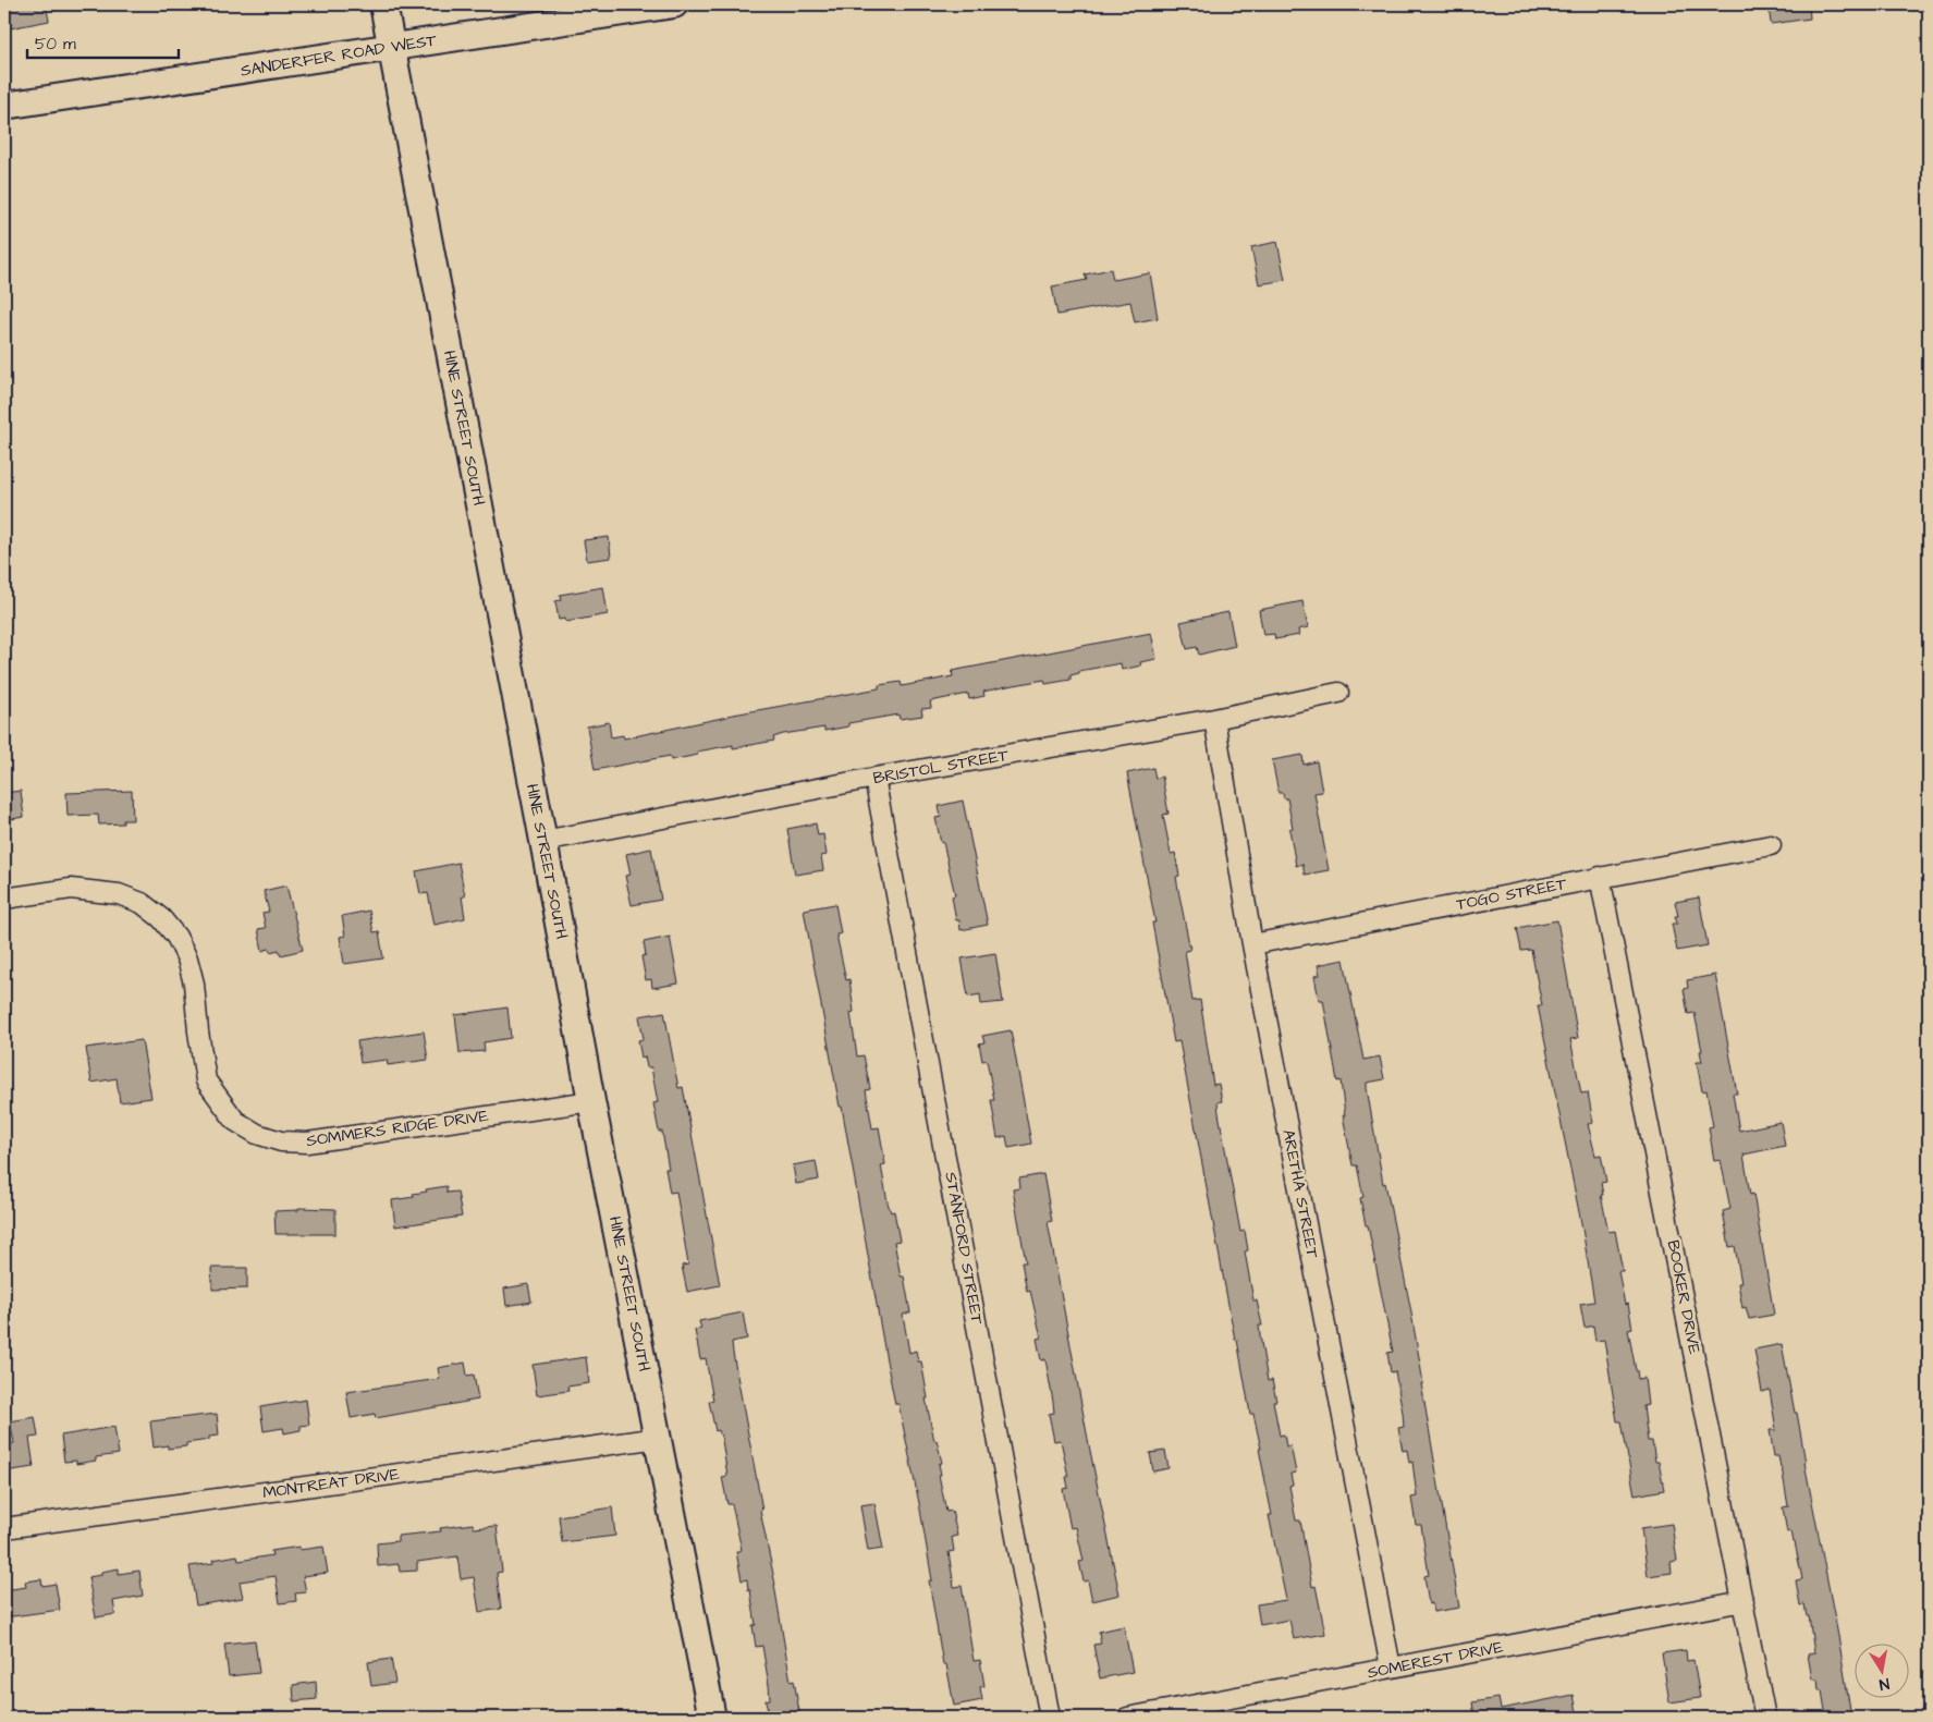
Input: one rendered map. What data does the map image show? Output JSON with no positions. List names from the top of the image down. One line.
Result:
{"streets":{"street":["SANDERFER ROAD WEST","HINE STREET SOUTH","BRISTOL STREET","TOGO STREET","SOMMERS RIDGE DRIVE","ARETHA STREET","STANFORD STREET","BOOKER DRIVE","MONTREAT DRIVE","SOMEREST DRIVE"]},"crossings":[["SANDERFER ROAD WEST","HINE STREET SOUTH"],["HINE STREET SOUTH","BRISTOL STREET"],["HINE STREET SOUTH","SOMMERS RIDGE DRIVE"],["HINE STREET SOUTH","MONTREAT DRIVE"],["BRISTOL STREET","ARETHA STREET"],["BRISTOL STREET","STANFORD STREET"],["TOGO STREET","ARETHA STREET"],["TOGO STREET","BOOKER DRIVE"],["ARETHA STREET","SOMEREST DRIVE"],["BOOKER DRIVE","SOMEREST DRIVE"]],"scale_bar":"50 m","north":"bottom"}
